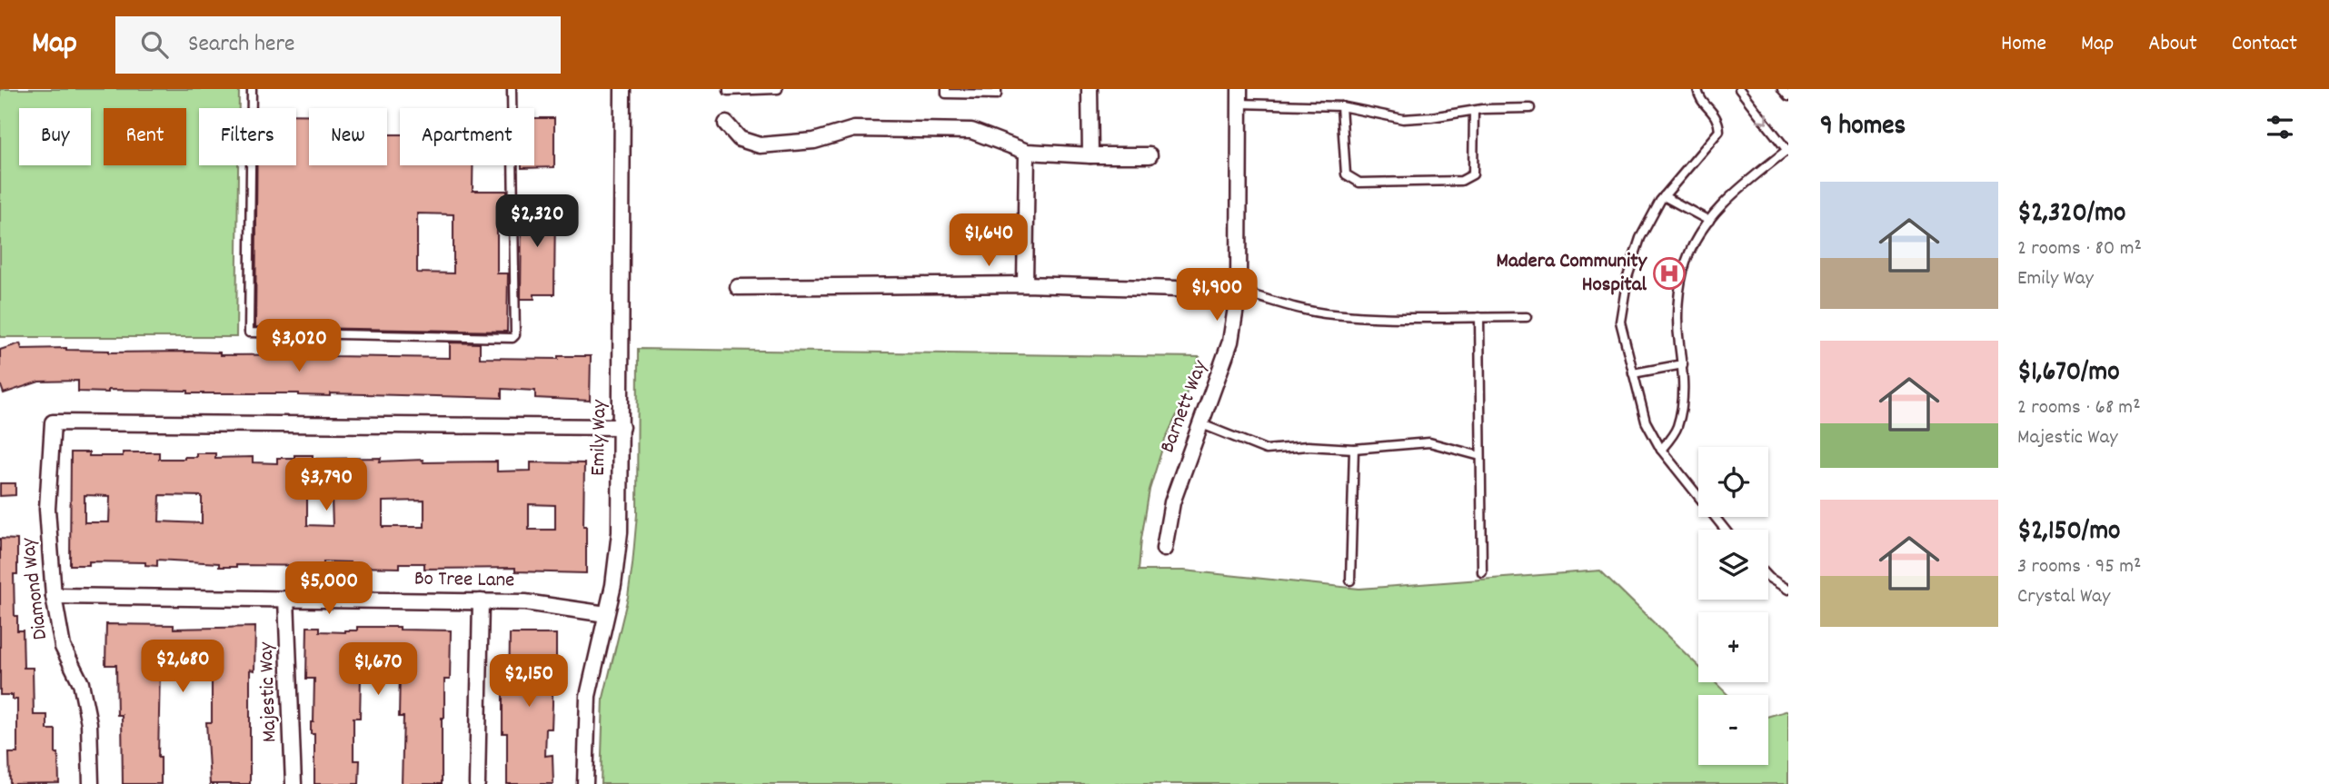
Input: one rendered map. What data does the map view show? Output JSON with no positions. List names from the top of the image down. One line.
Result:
{"streets":{"street":["Barnett Way","Emily Way","Bo Tree Lane","Diamond Way","Majestic Way"]},"crossings":[["Emily Way","Bo Tree Lane"],["Emily Way","Diamond Way"],["Bo Tree Lane","Diamond Way"],["Bo Tree Lane","Majestic Way"]],"places":{"hospital":["Madera Community Hospital"]},"page":{"header":"Map","search":"Search here","nav":["Home","Map","About","Contact"],"heading":"9 homes","chip":["Buy","Rent","Filters","New","Apartment"],"list":[{"name":"$2,320/mo","note":"2 rooms · 80 m² · Emily Way"},{"name":"$1,670/mo","note":"2 rooms · 68 m² · Majestic Way"},{"name":"$2,150/mo","note":"3 rooms · 95 m² · Crystal Way"}],"price":["$2,320","$1,640","$1,900","$3,020","$3,790","$5,000","$2,680","$1,670","$2,150"],"map_buttons":["+","−"]}}
